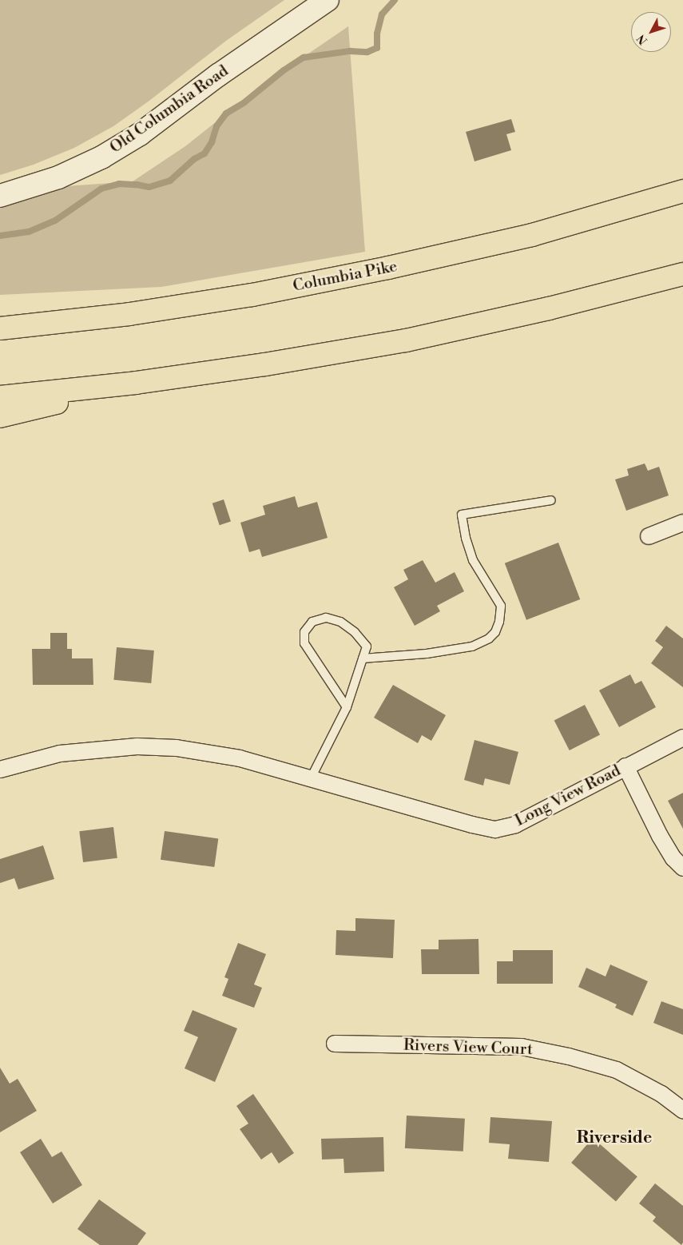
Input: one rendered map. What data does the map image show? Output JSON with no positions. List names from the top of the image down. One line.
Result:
{"streets":{"highway":["Columbia Pike"],"street":["Old Columbia Road","Long View Road","Rivers View Court"]},"districts":["Riverside"],"north":"bottom left"}
